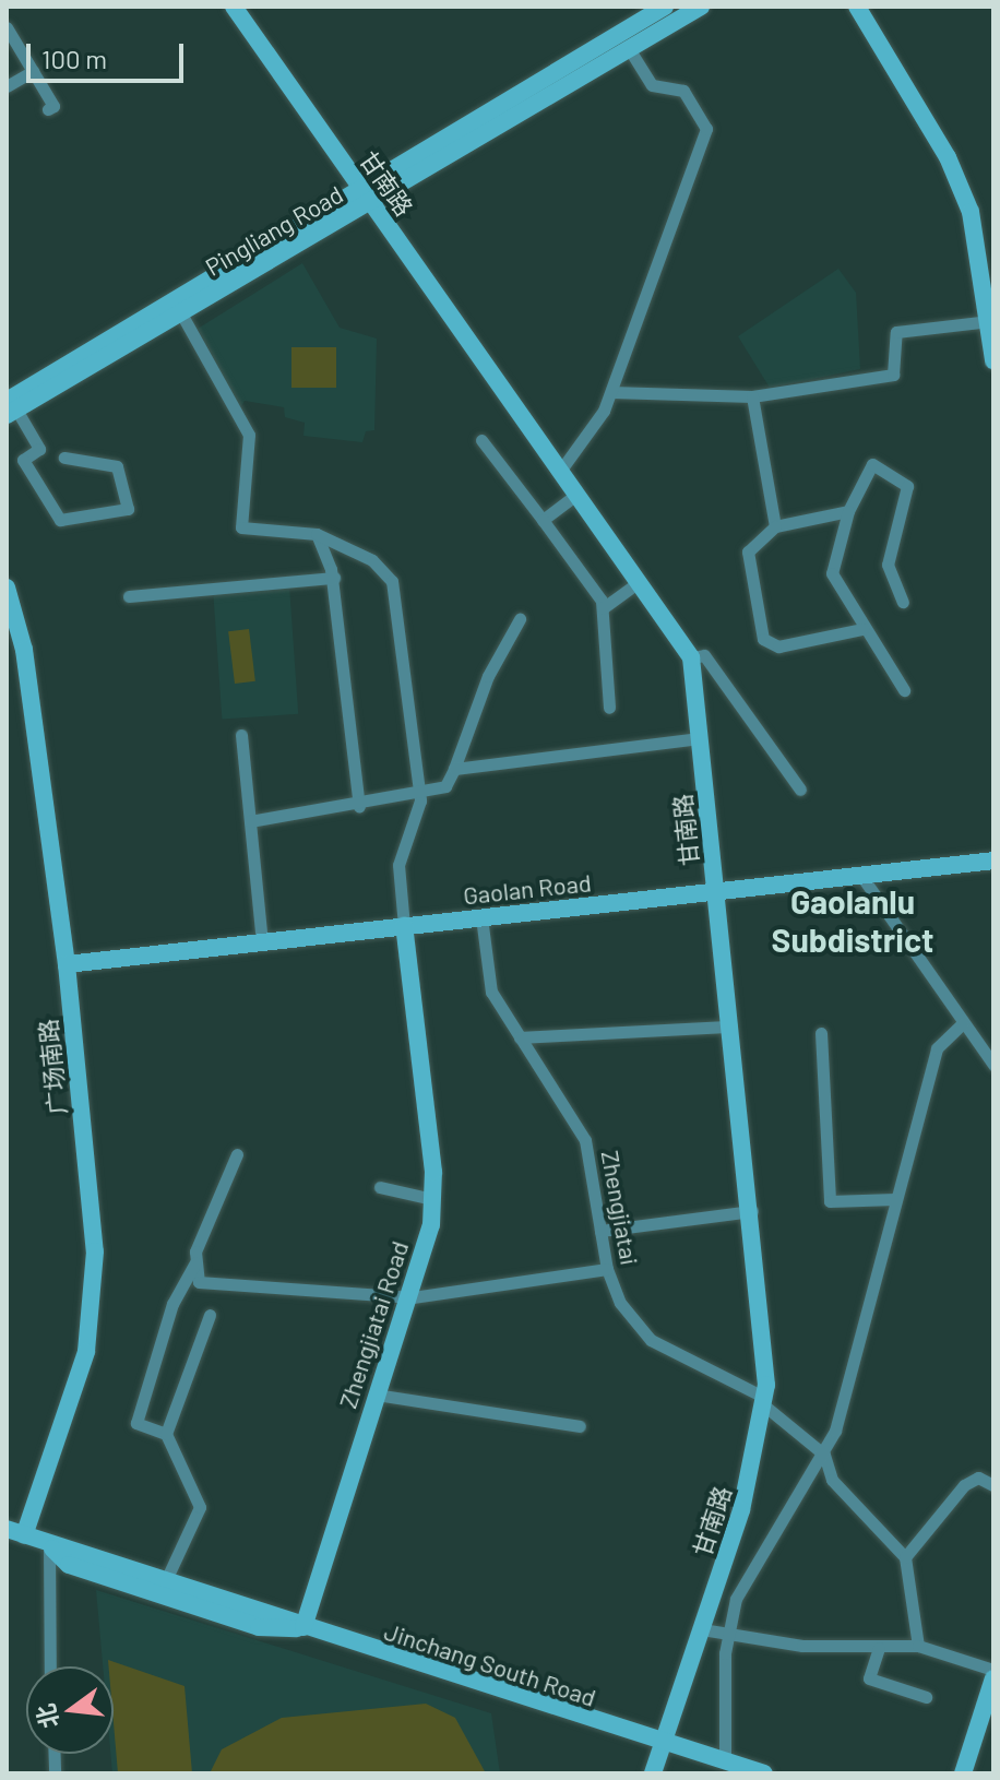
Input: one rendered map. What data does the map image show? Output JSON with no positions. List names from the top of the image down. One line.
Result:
{"streets":{"street":["甘南路","Pingliang Road","Gaolan Road","广场南路","Zhengjiatai","Zhengjiatai Road","Jinchang South Road"]},"crossings":[["甘南路","Pingliang Road"],["甘南路","Gaolan Road"],["甘南路","Zhengjiatai"],["甘南路","Jinchang South Road"],["Gaolan Road","广场南路"],["Gaolan Road","Zhengjiatai"],["Gaolan Road","Zhengjiatai Road"],["广场南路","Jinchang South Road"],["Zhengjiatai Road","Jinchang South Road"]],"districts":["Gaolanlu Subdistrict"],"scale_bar":"100 m","north":"left"}
